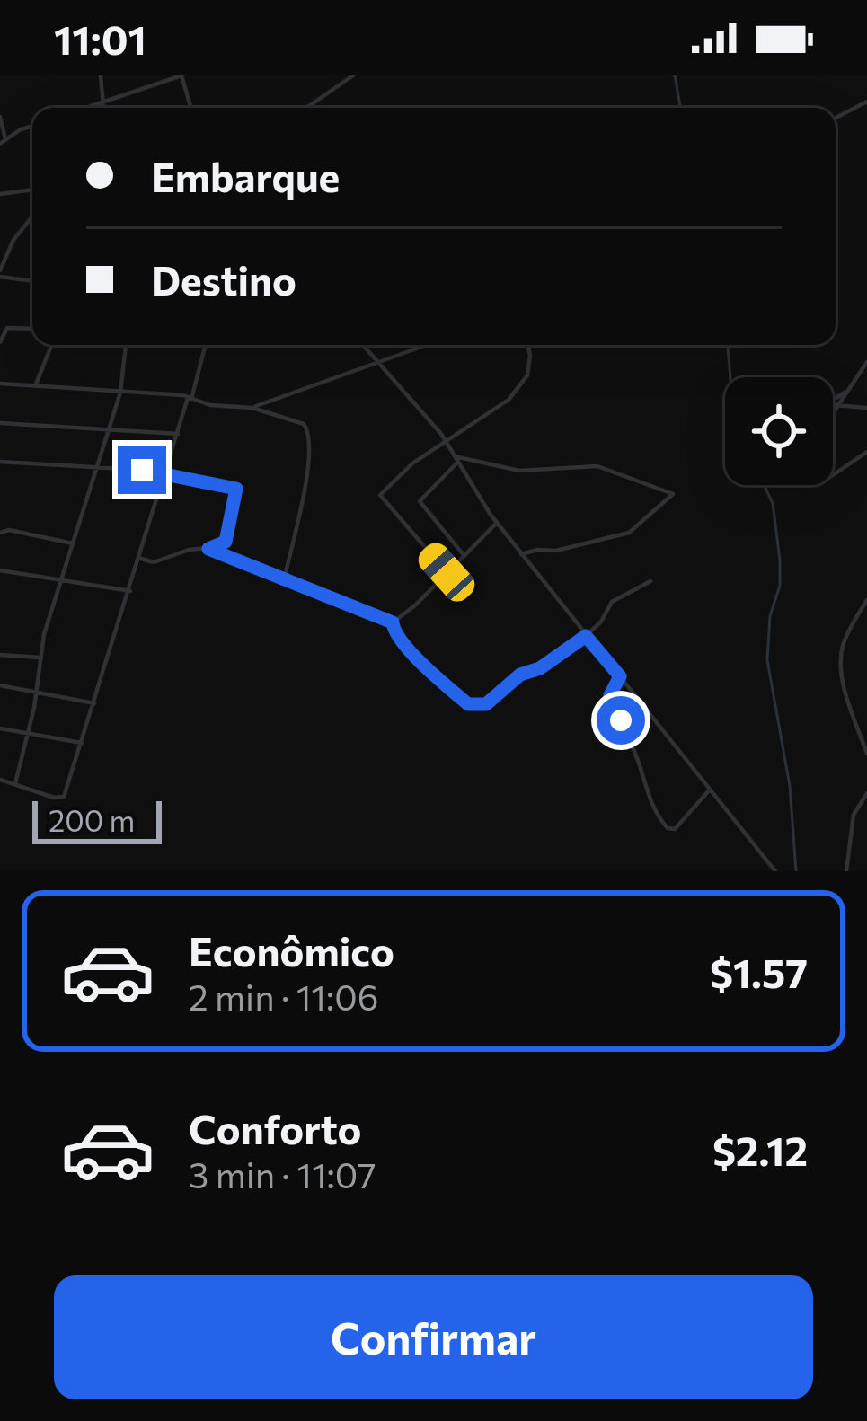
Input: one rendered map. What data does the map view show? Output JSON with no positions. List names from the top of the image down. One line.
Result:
{"scale_bar":"200 m","page":{"status":"11:01","banner":["Embarque","Destino"],"scale":"200 m","list":[{"name":"Econômico","note":"2 min · 11:06","value":"$1.57"},{"name":"Conforto","note":"3 min · 11:07","value":"$2.12"}],"buttons":"Confirmar"}}
